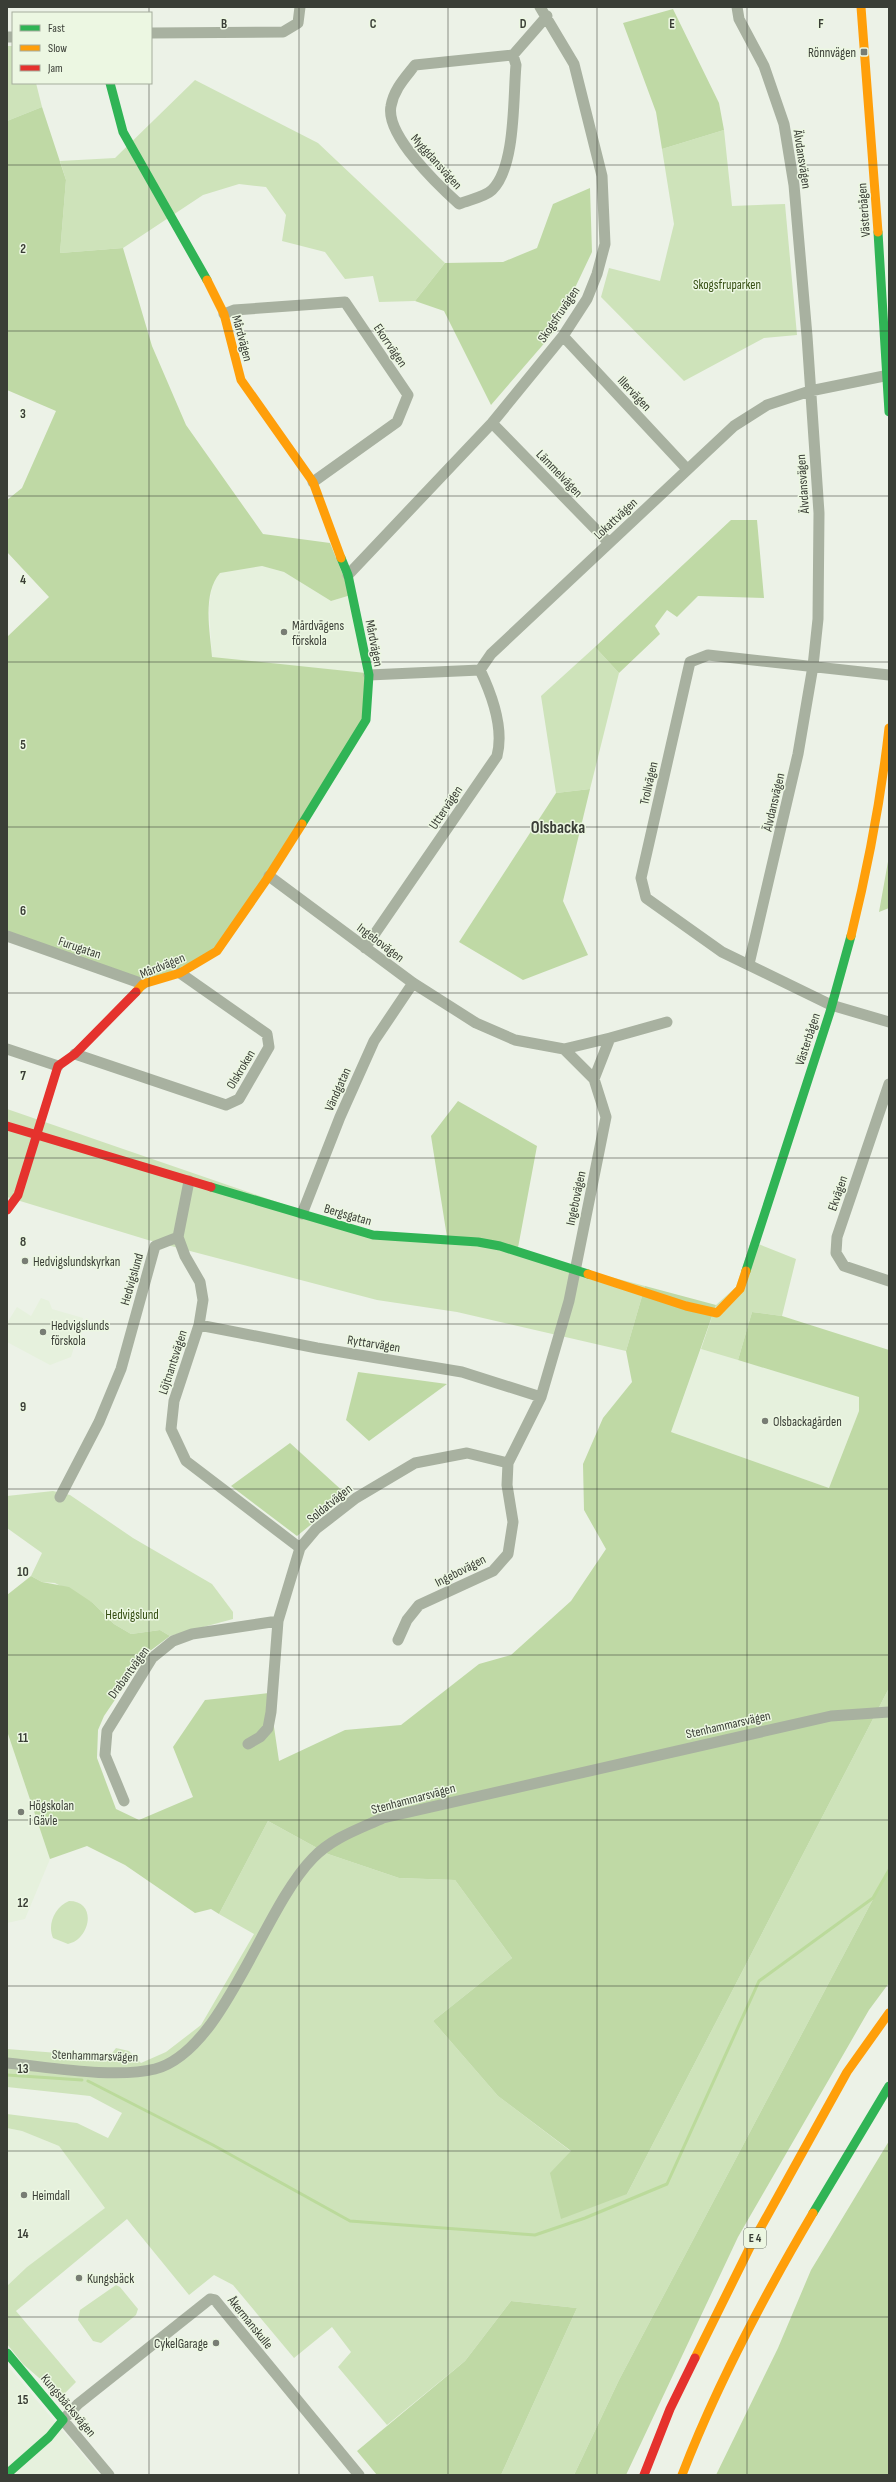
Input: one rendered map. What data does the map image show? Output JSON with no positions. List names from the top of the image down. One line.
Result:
{"streets":{"main road":["Västerbågen","Mårdvägen","Bergsgatan","E 4","Kungsbäcksvägen"],"street":["Älvdansvägen","Myggdansvägen","Skogsfruvägen","Ekorrvägen","Illervägen","Lämmelvägen","Lokattvägen","Trollvägen","Uttervägen","Ingebovägen","Furugatan","Olskroken","Vändgatan","Ekvägen","Hedvigslund","Ryttarvägen","Löjtnantsvägen","Soldatvägen","Drabantvägen","Stenhammarsvägen","Åkermanskulle"]},"crossings":[["Älvdansvägen","Lokattvägen"],["Älvdansvägen","Trollvägen"],["Västerbågen","Lokattvägen"],["Västerbågen","Trollvägen"],["Västerbågen","Bergsgatan"],["Skogsfruvägen","Mårdvägen"],["Skogsfruvägen","Illervägen"],["Skogsfruvägen","Lämmelvägen"],["Mårdvägen","Ekorrvägen"],["Mårdvägen","Ingebovägen"],["Mårdvägen","Furugatan"],["Mårdvägen","Olskroken"],["Illervägen","Lokattvägen"],["Lämmelvägen","Lokattvägen"],["Lokattvägen","Uttervägen"],["Uttervägen","Ingebovägen"],["Ingebovägen","Vändgatan"],["Ingebovägen","Bergsgatan"],["Ingebovägen","Ryttarvägen"],["Ingebovägen","Soldatvägen"],["Vändgatan","Bergsgatan"],["Hedvigslund","Löjtnantsvägen"],["Ryttarvägen","Löjtnantsvägen"],["Löjtnantsvägen","Soldatvägen"],["Soldatvägen","Drabantvägen"],["Åkermanskulle","Kungsbäcksvägen"]],"districts":["Olsbacka"],"parks":["Skogsfruparken","Hedvigslund"],"places":{"transit":["Rönnvägen"],"other":["Mårdvägens förskola","Hedvigslundskyrkan","Hedvigslunds förskola","Olsbackagården","Högskolan i Gävle","Heimdall","Kungsbäck","CykelGarage"]},"legend":["Fast","Slow","Jam"],"grid":{"columns":["B","C","D","E","F"],"rows":["2","3","4","5","6","7","8","9","10","11","12","13","14","15"]}}
